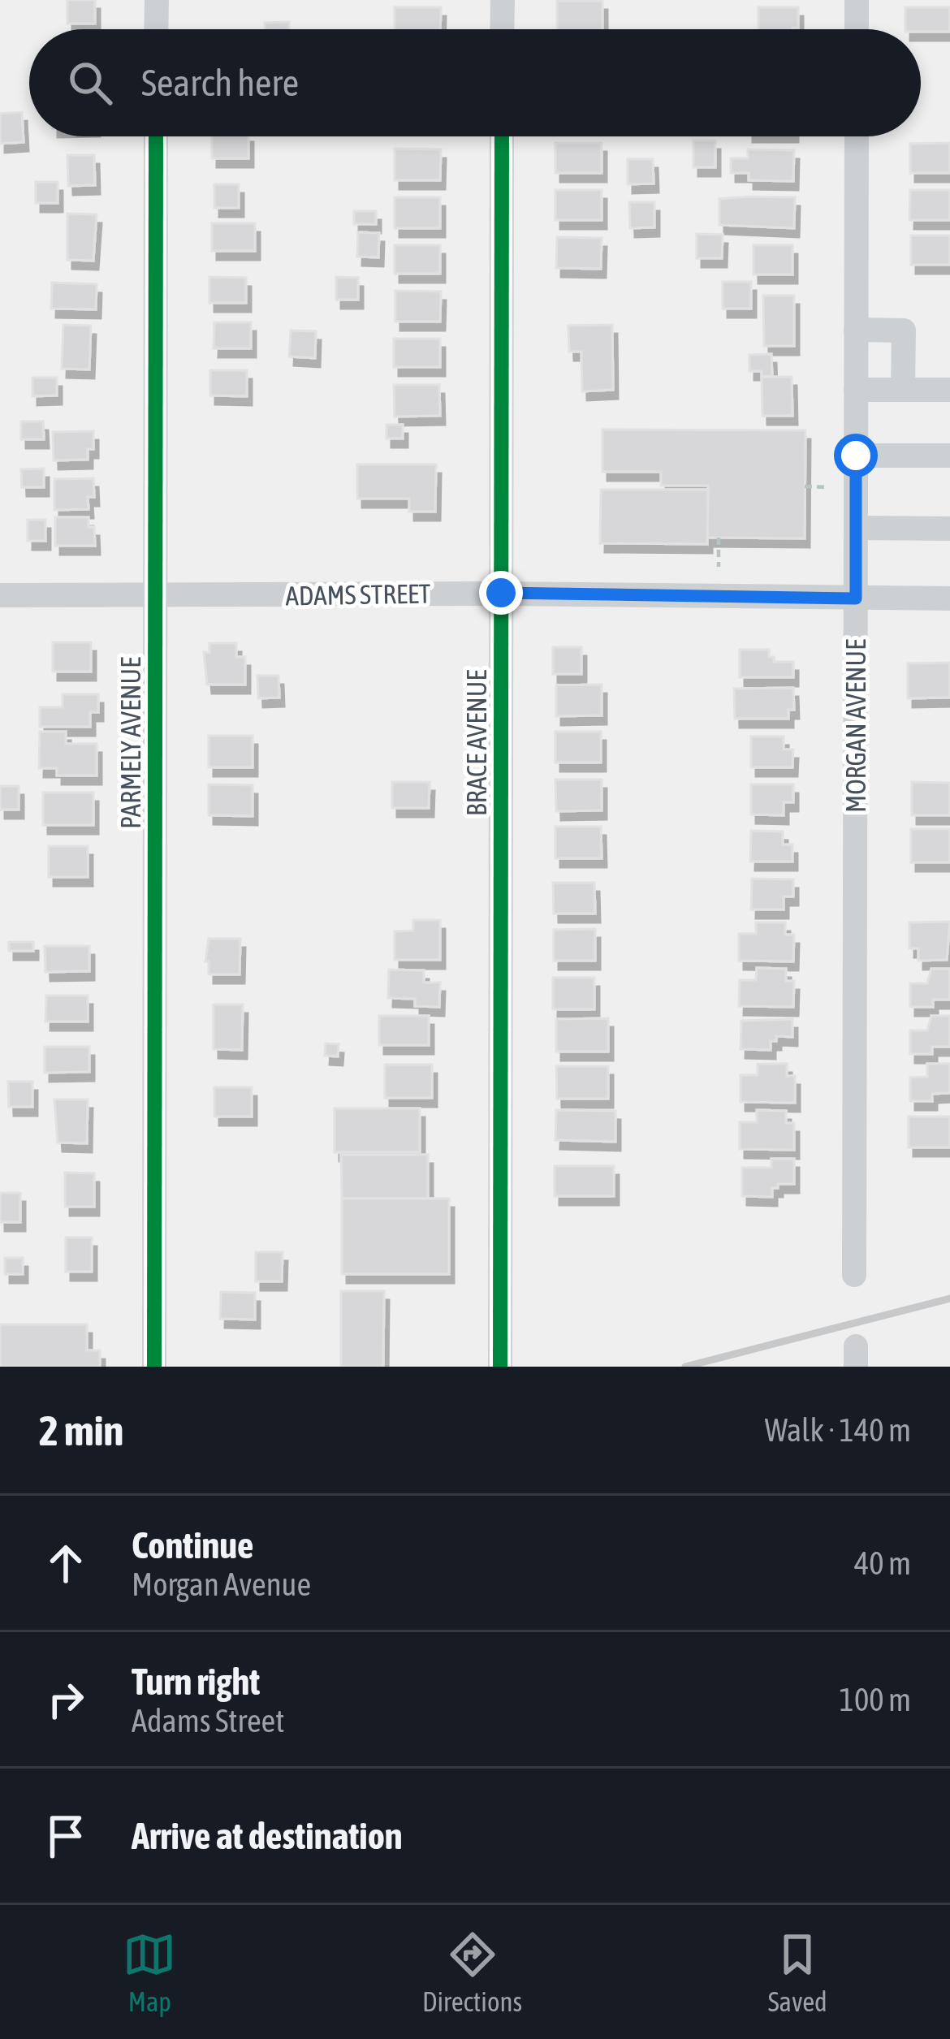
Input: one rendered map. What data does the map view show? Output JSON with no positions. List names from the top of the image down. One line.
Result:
{"streets":{"street":["ADAMS STREET","MORGAN AVENUE","PARMELY AVENUE","BRACE AVENUE"]},"crossings":[["ADAMS STREET","MORGAN AVENUE"],["ADAMS STREET","PARMELY AVENUE"],["ADAMS STREET","BRACE AVENUE"]],"page":{"search":"Search here","heading":["2 min","Walk · 140 m"],"list":[["Continue","Morgan Avenue","40 m"],["Turn right","Adams Street","100 m"],"Arrive at destination"],"nav":["Map","Directions","Saved"]}}
